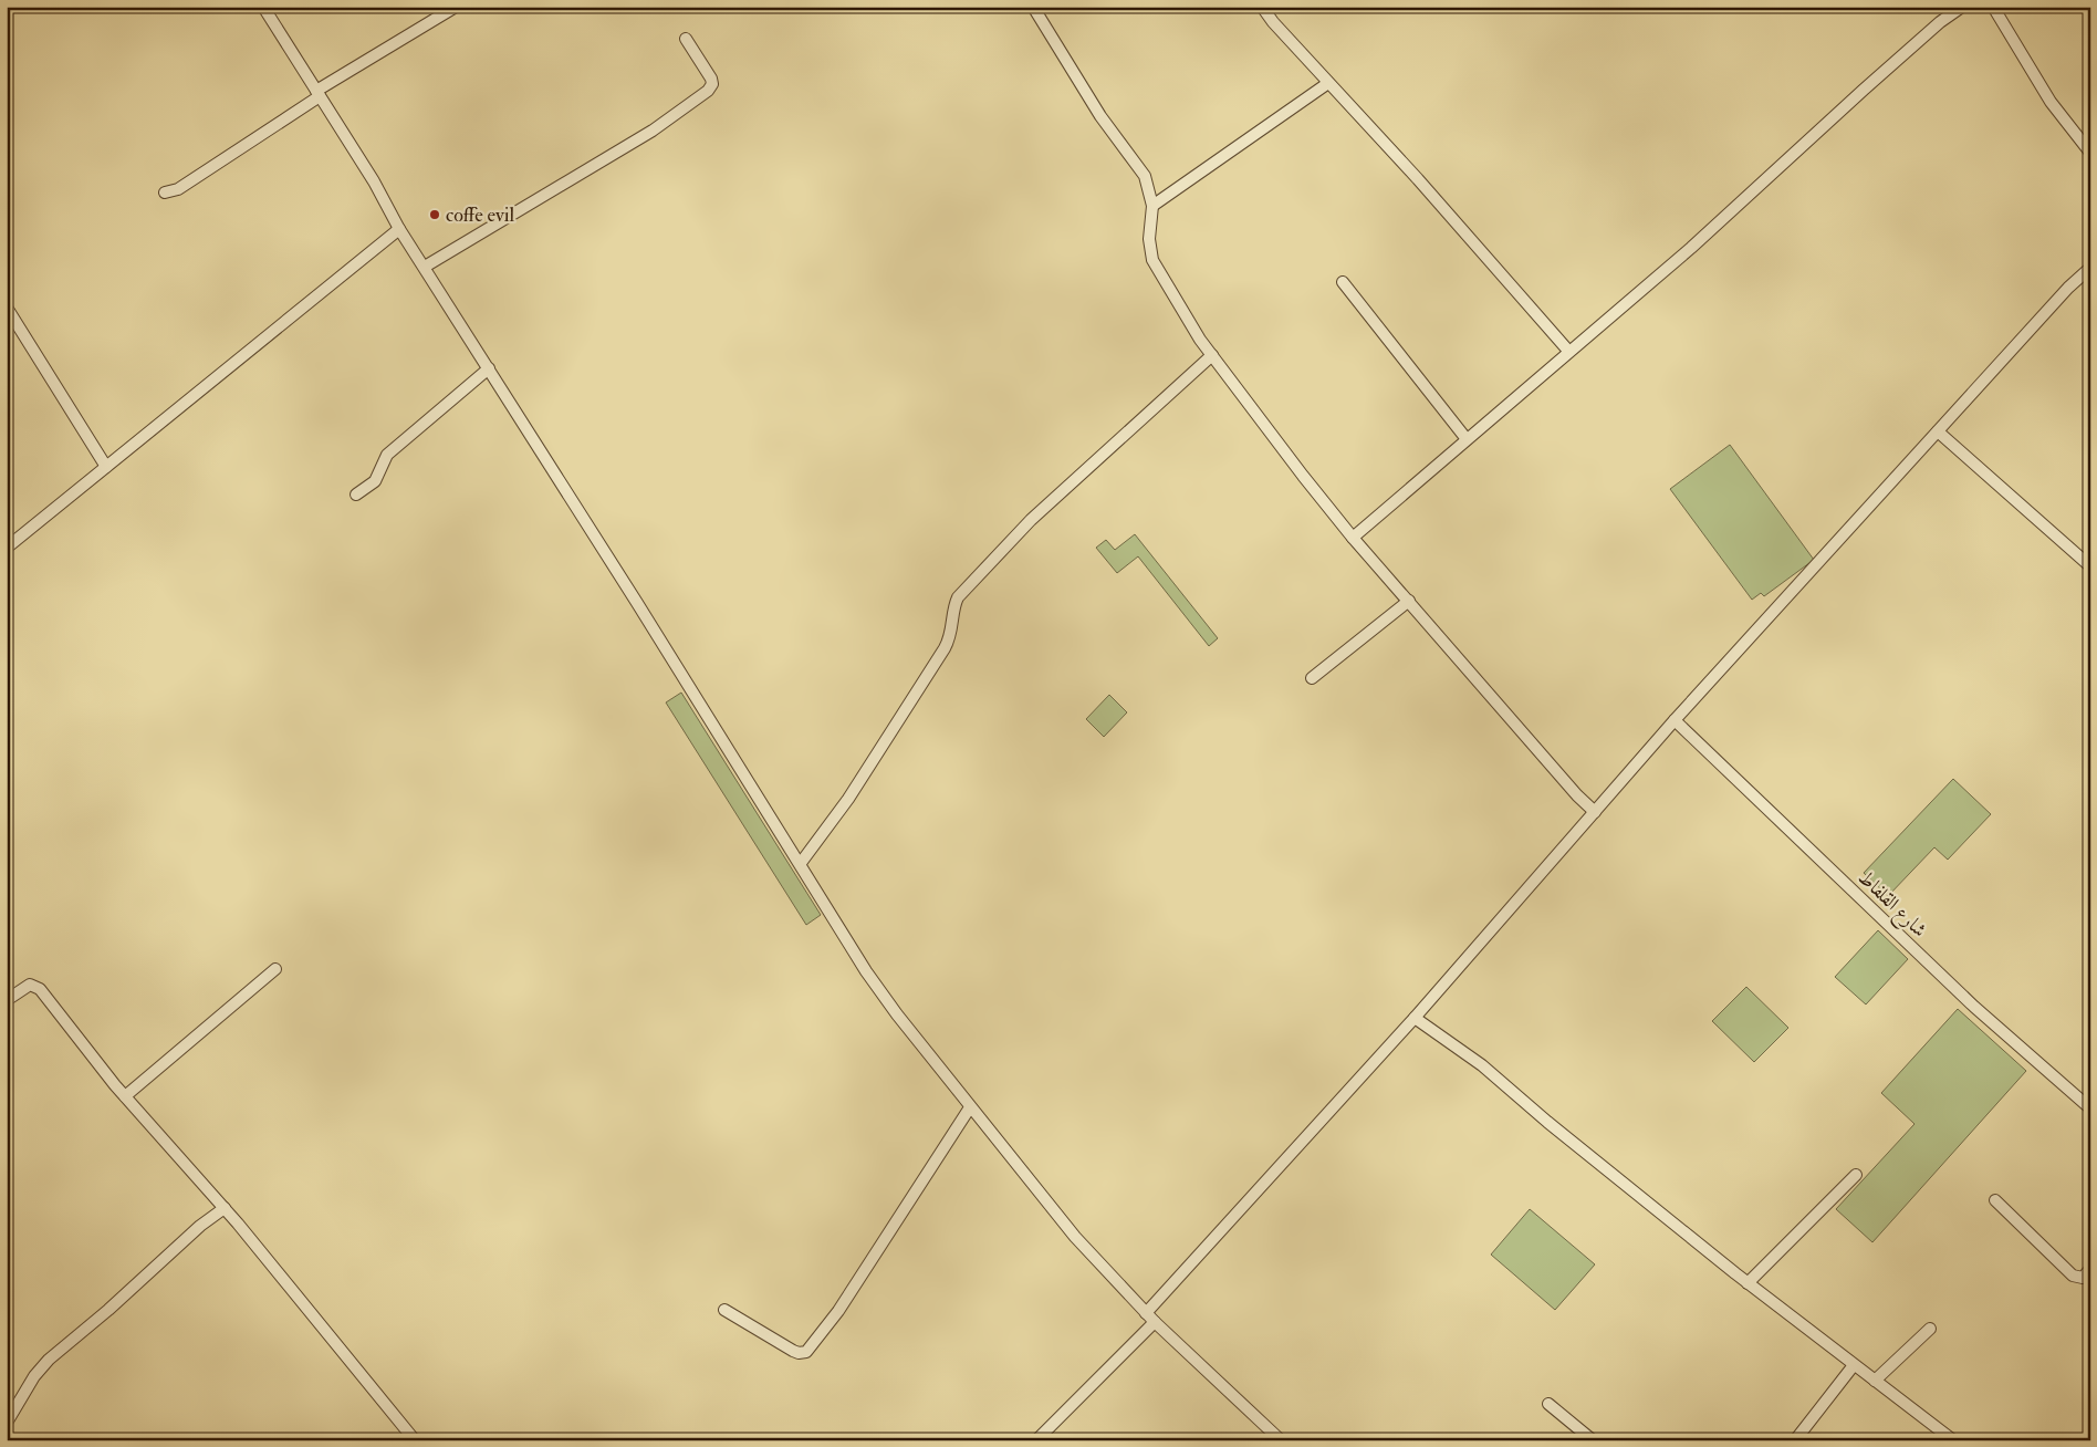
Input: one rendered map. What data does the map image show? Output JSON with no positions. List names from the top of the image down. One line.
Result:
{"streets":{"street":["شارع القلفاط"]},"places":["coffe evil"]}
